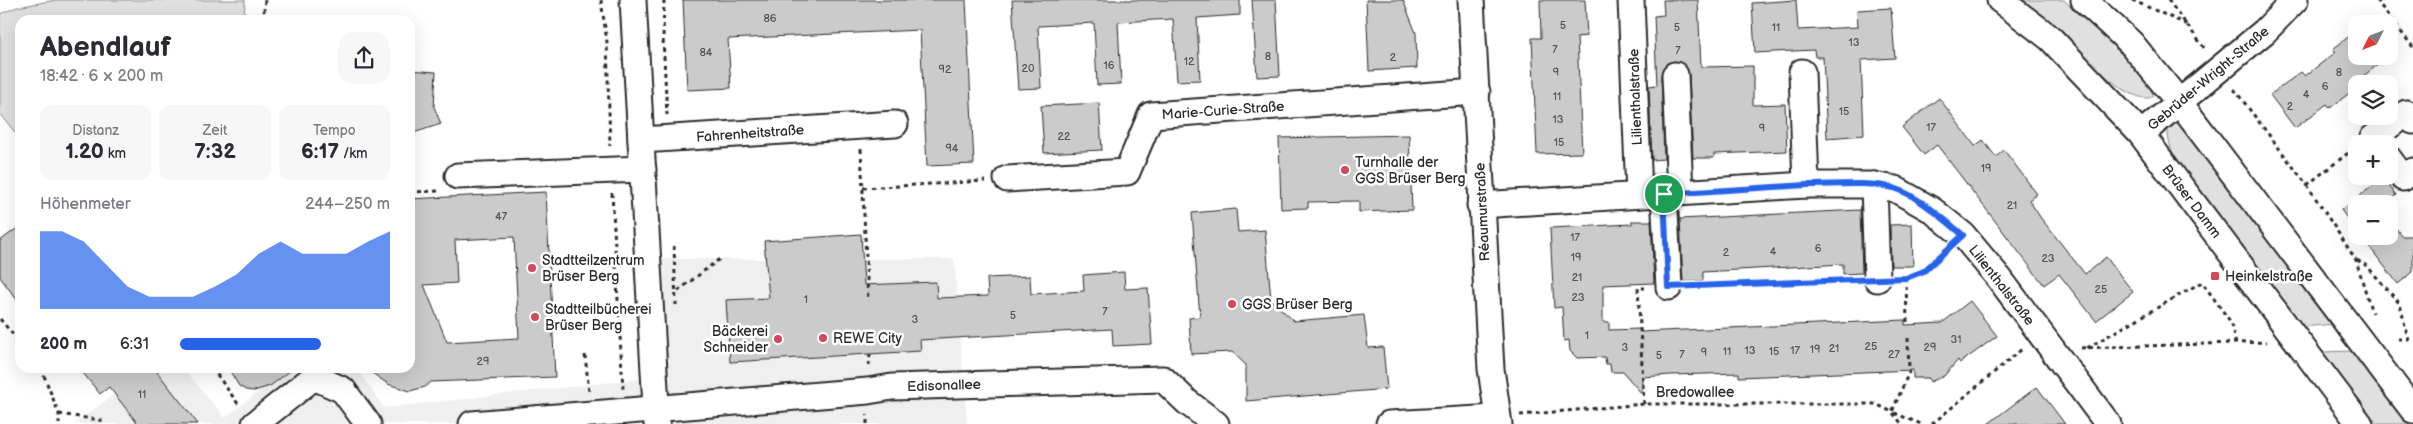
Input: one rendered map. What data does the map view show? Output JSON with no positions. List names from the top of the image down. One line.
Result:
{"streets":{"street":["Gebrüder-Wright-Straße","Lilienthalstraße","Marie-Curie-Straße","Fahrenheitstraße","Brüser Damm","Réaumurstraße","Edisonallee"],"path":["Bredowallee"]},"crossings":[["Gebrüder-Wright-Straße","Brüser Damm"],["Lilienthalstraße","Réaumurstraße"],["Marie-Curie-Straße","Réaumurstraße"],["Réaumurstraße","Bredowallee"]],"places":{"other":["Turnhalle der GGS Brüser Berg","Stadtteilzentrum Brüser Berg","GGS Brüser Berg","Stadtteilbücherei Brüser Berg","REWE City","Bäckerei Schneider"],"transit":["Heinkelstraße"]},"house_numbers":["86","5","5","11","13","7","7","84","8","2","12","16","20","92","9","8","6","4","11","2","15","13","17","9","22","15","94","19","21","47","17","6","4","2","19","23","21","25","23","1","7","5","3","1","31","25","3","29","21","19","13","17","11","15","9","7","27","5","29","11"],"north":"bottom left","page":{"map_buttons":["+","−"],"heading":["Abendlauf","18:42 · 6 × 200 m"],"stats":[["Distanz","1.20 km"],["Zeit","7:32"],["Tempo","6:17 /km"]],"chart":["Höhenmeter","244–250 m"],"list":[{"name":"200 m","note":"6:31"}]}}
